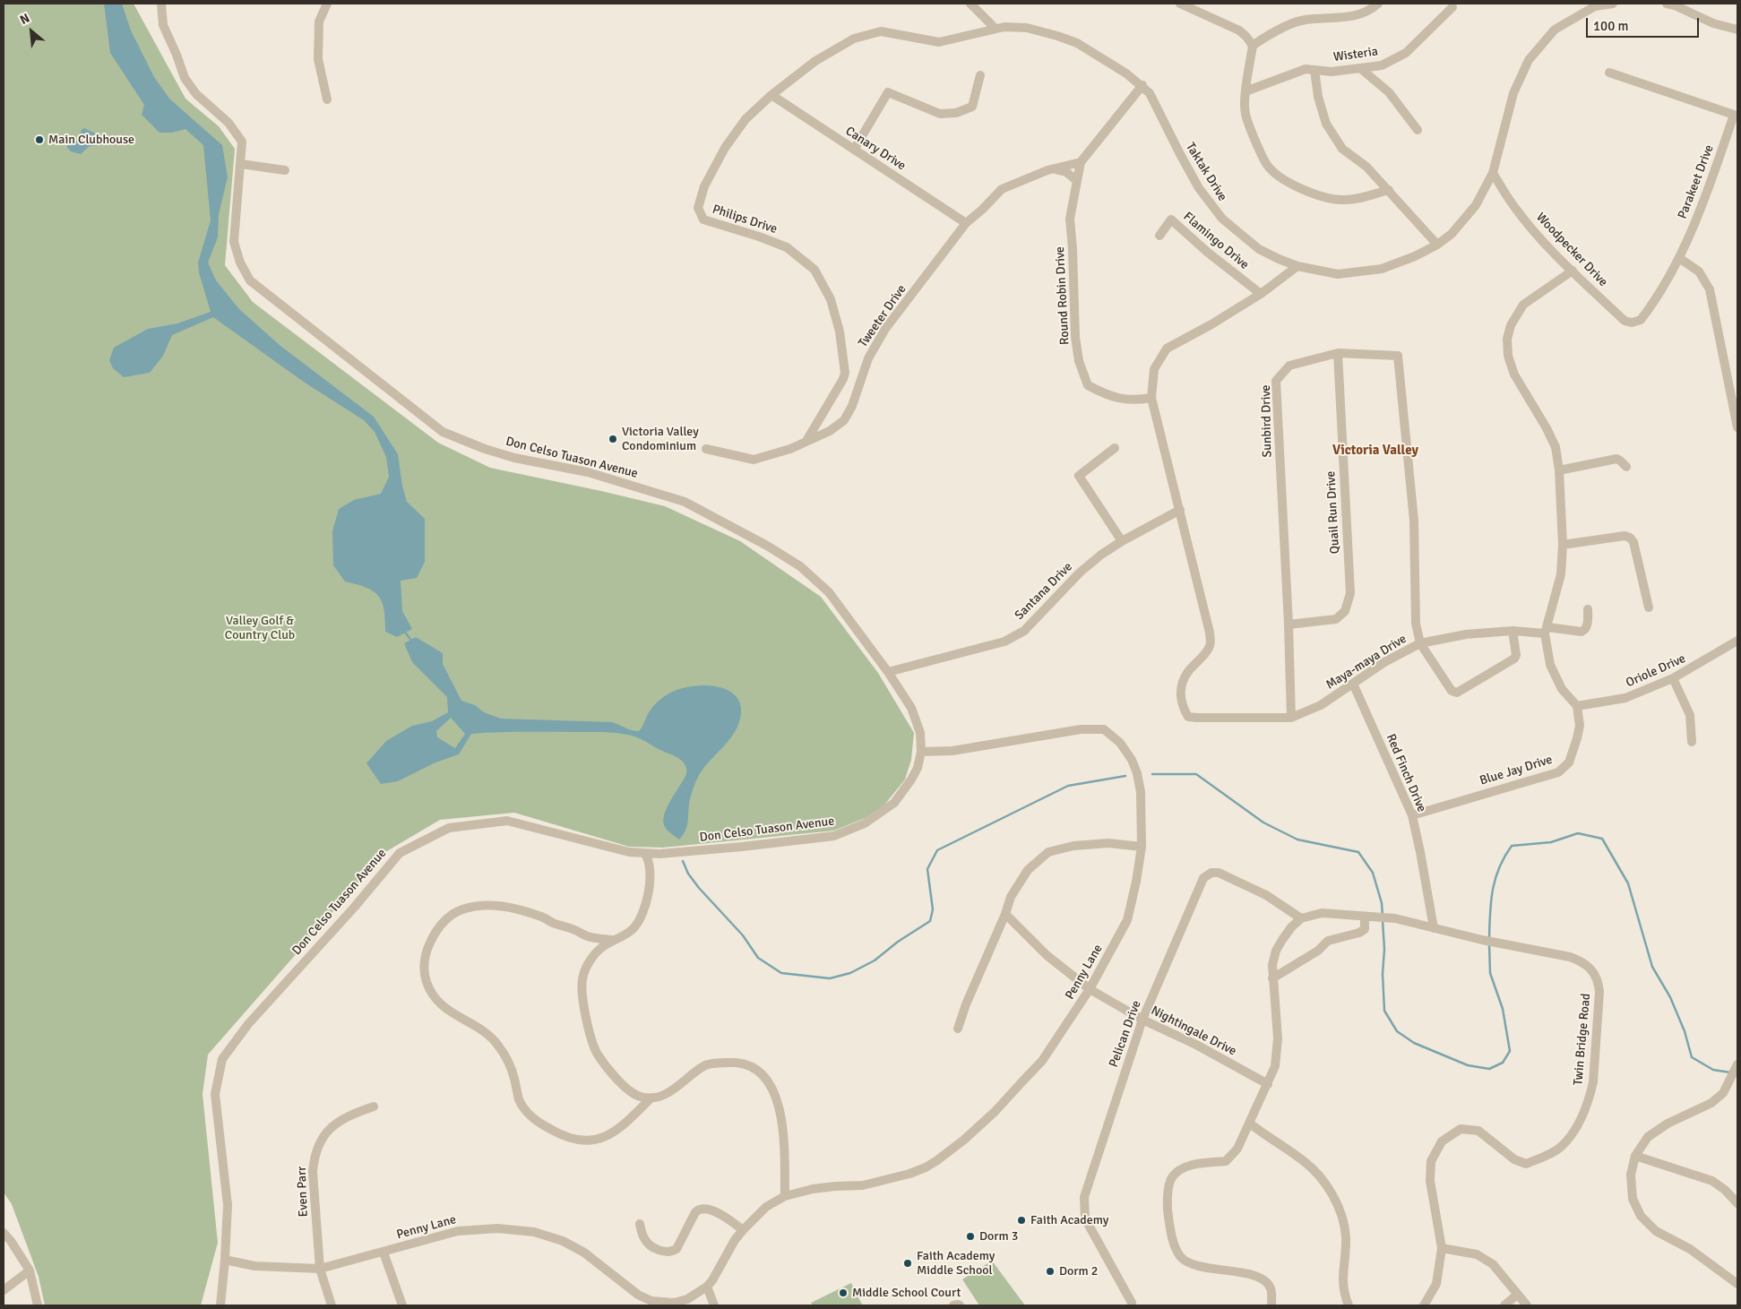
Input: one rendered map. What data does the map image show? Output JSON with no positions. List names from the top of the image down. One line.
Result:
{"streets":{"street":["Wisteria","Canary Drive","Taktak Drive","Parakeet Drive","Philips Drive","Flamingo Drive","Woodpecker Drive","Round Robin Drive","Tweeter Drive","Sunbird Drive","Don Celso Tuason Avenue","Quail Run Drive","Santana Drive","Maya-maya Drive","Oriole Drive","Blue Jay Drive","Red Finch Drive","Penny Lane","Nightingale Drive","Pelican Drive","Twin Bridge Road","Even Parr"]},"crossings":[["Canary Drive","Philips Drive"],["Canary Drive","Tweeter Drive"],["Taktak Drive","Philips Drive"],["Taktak Drive","Woodpecker Drive"],["Taktak Drive","Round Robin Drive"],["Parakeet Drive","Woodpecker Drive"],["Philips Drive","Tweeter Drive"],["Round Robin Drive","Tweeter Drive"],["Round Robin Drive","Maya-maya Drive"],["Sunbird Drive","Quail Run Drive"],["Sunbird Drive","Maya-maya Drive"],["Don Celso Tuason Avenue","Santana Drive"],["Don Celso Tuason Avenue","Penny Lane"],["Santana Drive","Maya-maya Drive"],["Maya-maya Drive","Red Finch Drive"],["Oriole Drive","Blue Jay Drive"],["Blue Jay Drive","Red Finch Drive"],["Red Finch Drive","Twin Bridge Road"],["Penny Lane","Nightingale Drive"],["Penny Lane","Even Parr"],["Nightingale Drive","Pelican Drive"],["Pelican Drive","Twin Bridge Road"]],"districts":["Victoria Valley"],"parks":["Valley Golf & Country Club"],"places":["Main Clubhouse","Victoria Valley Condominium","Faith Academy","Dorm 3","Faith Academy Middle School","Dorm 2","Middle School Court"],"scale_bar":"100 m","north":"top left"}
